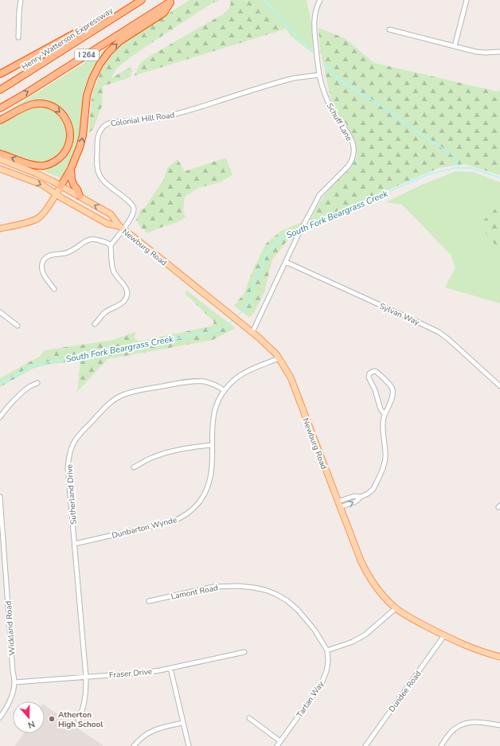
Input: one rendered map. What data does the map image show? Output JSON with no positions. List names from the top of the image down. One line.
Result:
{"streets":{"highway":["Henry Watterson Expressway","I 264"],"main road":["Newburg Road"],"street":["Colonial Hill Road","Schuff Lane","Sylvan Way","Sutherland Drive","Dunbarton Wynde","Lamont Road","Wickland Road","Fraser Drive","Dundee Road","Tartan Way"]},"crossings":[["Colonial Hill Road","Schuff Lane"],["Colonial Hill Road","Newburg Road"],["Schuff Lane","Newburg Road"],["Schuff Lane","Sylvan Way"],["Newburg Road","Dunbarton Wynde"],["Newburg Road","Dundee Road"],["Sutherland Drive","Dunbarton Wynde"],["Sutherland Drive","Fraser Drive"],["Lamont Road","Tartan Way"],["Wickland Road","Fraser Drive"]],"water":["South Fork Beargrass Creek"],"places":["Atherton High School"],"north":"bottom"}
